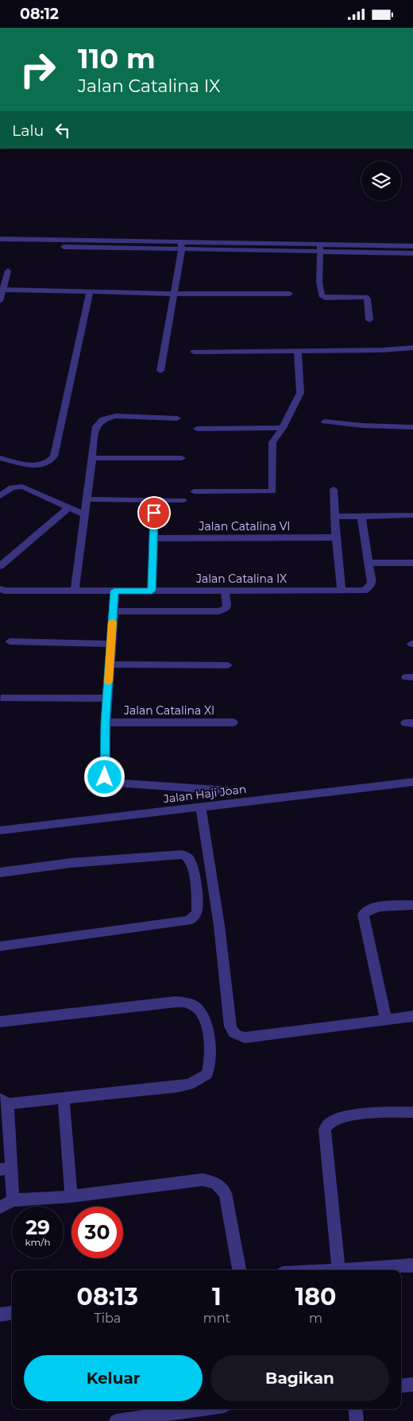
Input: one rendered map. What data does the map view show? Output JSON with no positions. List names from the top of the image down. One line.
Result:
{"streets":{"street":["Jalan Catalina VI","Jalan Catalina IX","Jalan Catalina XI","Jalan Haji Joan"]},"page":{"status":"08:12","turn":["110 m","Jalan Catalina IX"],"then":"Lalu","speed":"29 km/h","limit":"30","eta":["08:13","Tiba","1","mnt","180","m"],"buttons":["Keluar","Bagikan"]}}
